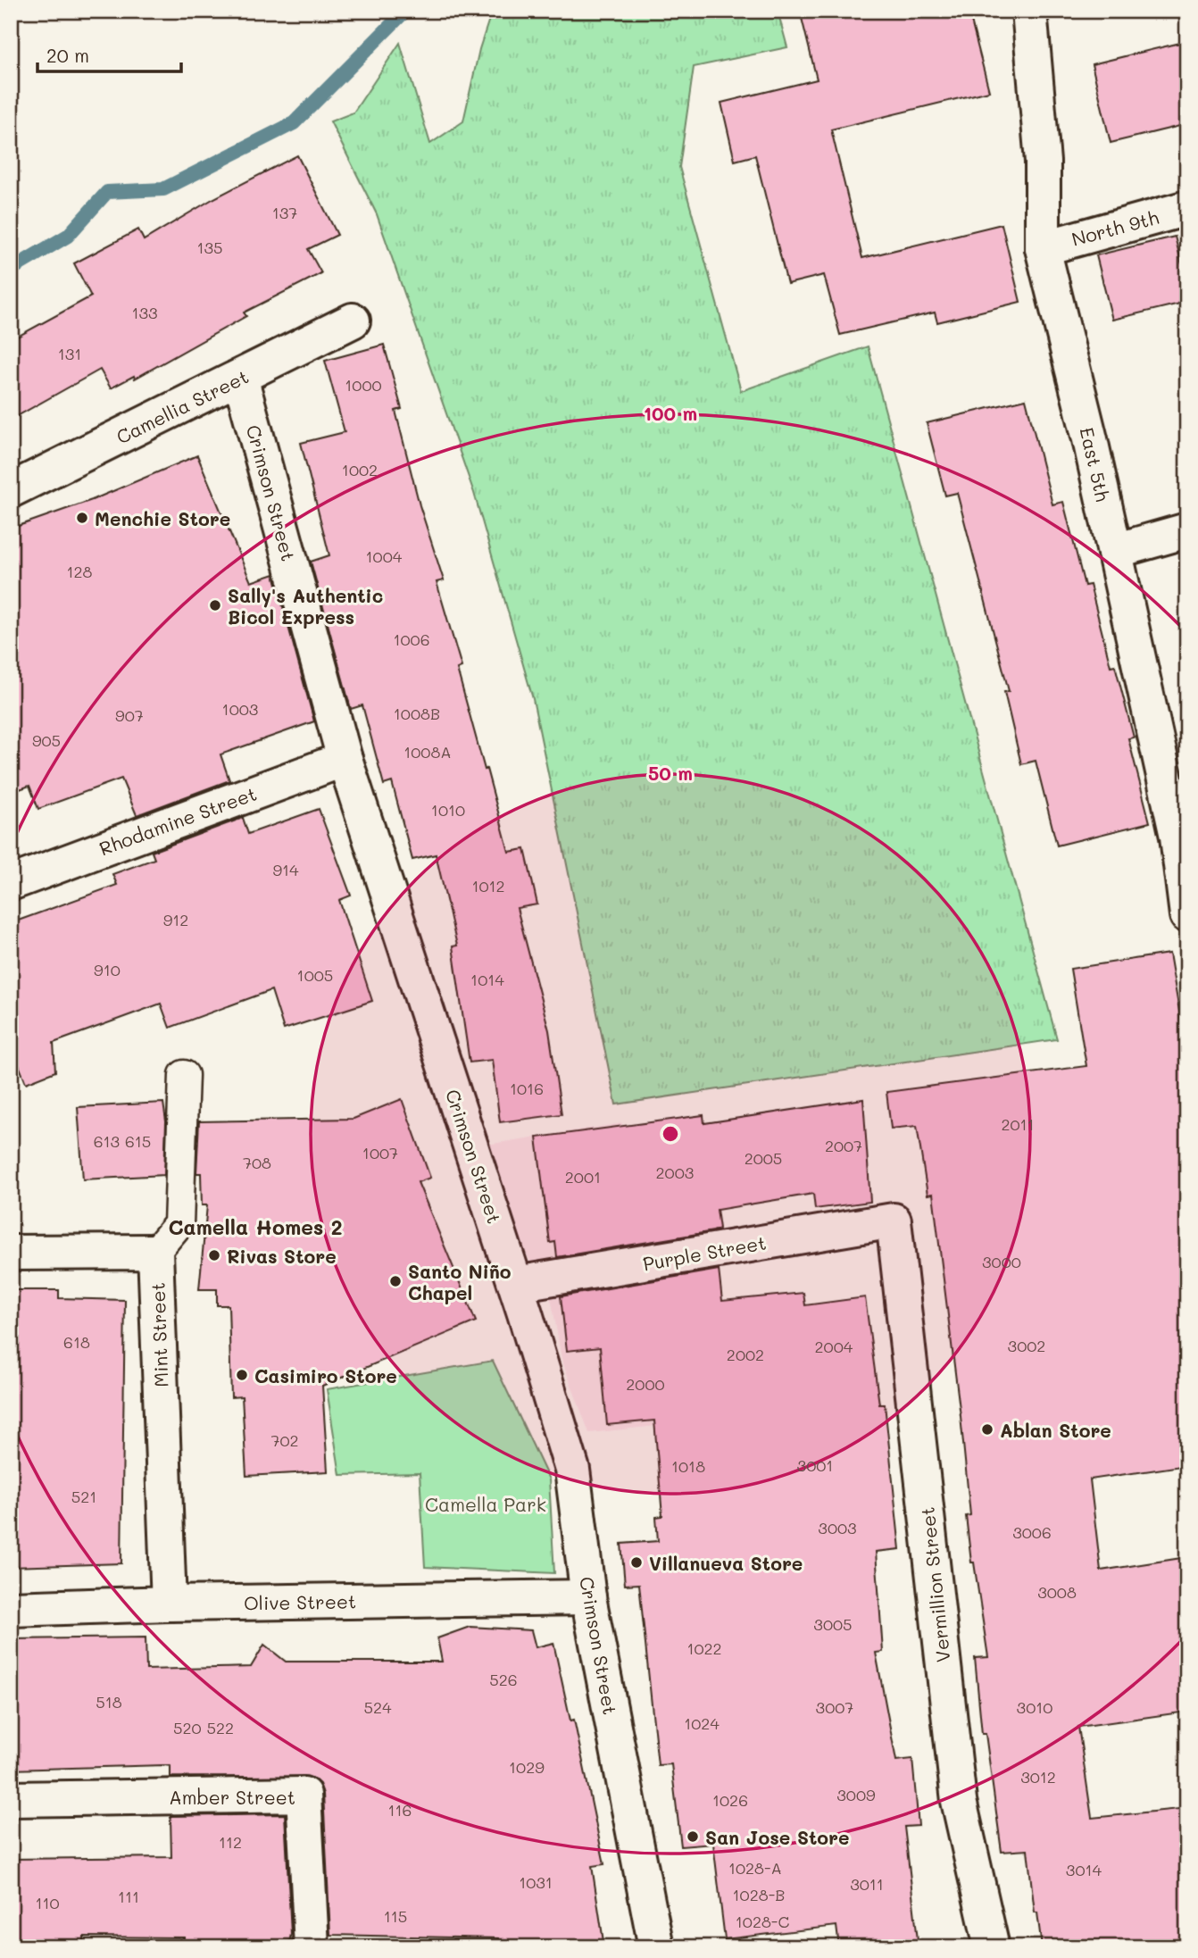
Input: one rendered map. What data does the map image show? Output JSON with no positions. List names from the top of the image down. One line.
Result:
{"streets":{"street":["North 9th","Camellia Street","East 5th","Crimson Street","Rhodamine Street","Purple Street","Mint Street","Vermillion Street","Olive Street","Amber Street"]},"crossings":[["North 9th","East 5th"],["Camellia Street","Crimson Street"],["Crimson Street","Rhodamine Street"],["Crimson Street","Purple Street"],["Crimson Street","Olive Street"],["Purple Street","Vermillion Street"],["Mint Street","Olive Street"]],"districts":["Camella Homes 2"],"parks":["Camella Park"],"places":["Menchie Store","Sally's Authentic Bicol Express","Rivas Store","Santo Niño Chapel","Casimiro Store","Ablan Store","Villanueva Store","San Jose Store"],"house_numbers":["137","135","133","131","1000","1002","1004","128","1006","1003","1008B","907","905","1008A","1010","914","1012","912","910","1005","1014","1016","2011","613 615","2007","1007","2005","708","2003","2001","3000","618","3002","2004","2002","2000","702","3001","1018","521","3003","3006","3008","3005","1022","526","518","524","3007","3010","1024","520 522","1029","3012","3009","1026","116","112","1028-A","3014","1031","3011","1028-B","111","110","115","1028-C"],"scale_bar":"20 m","rings":["100 m","50 m"]}
